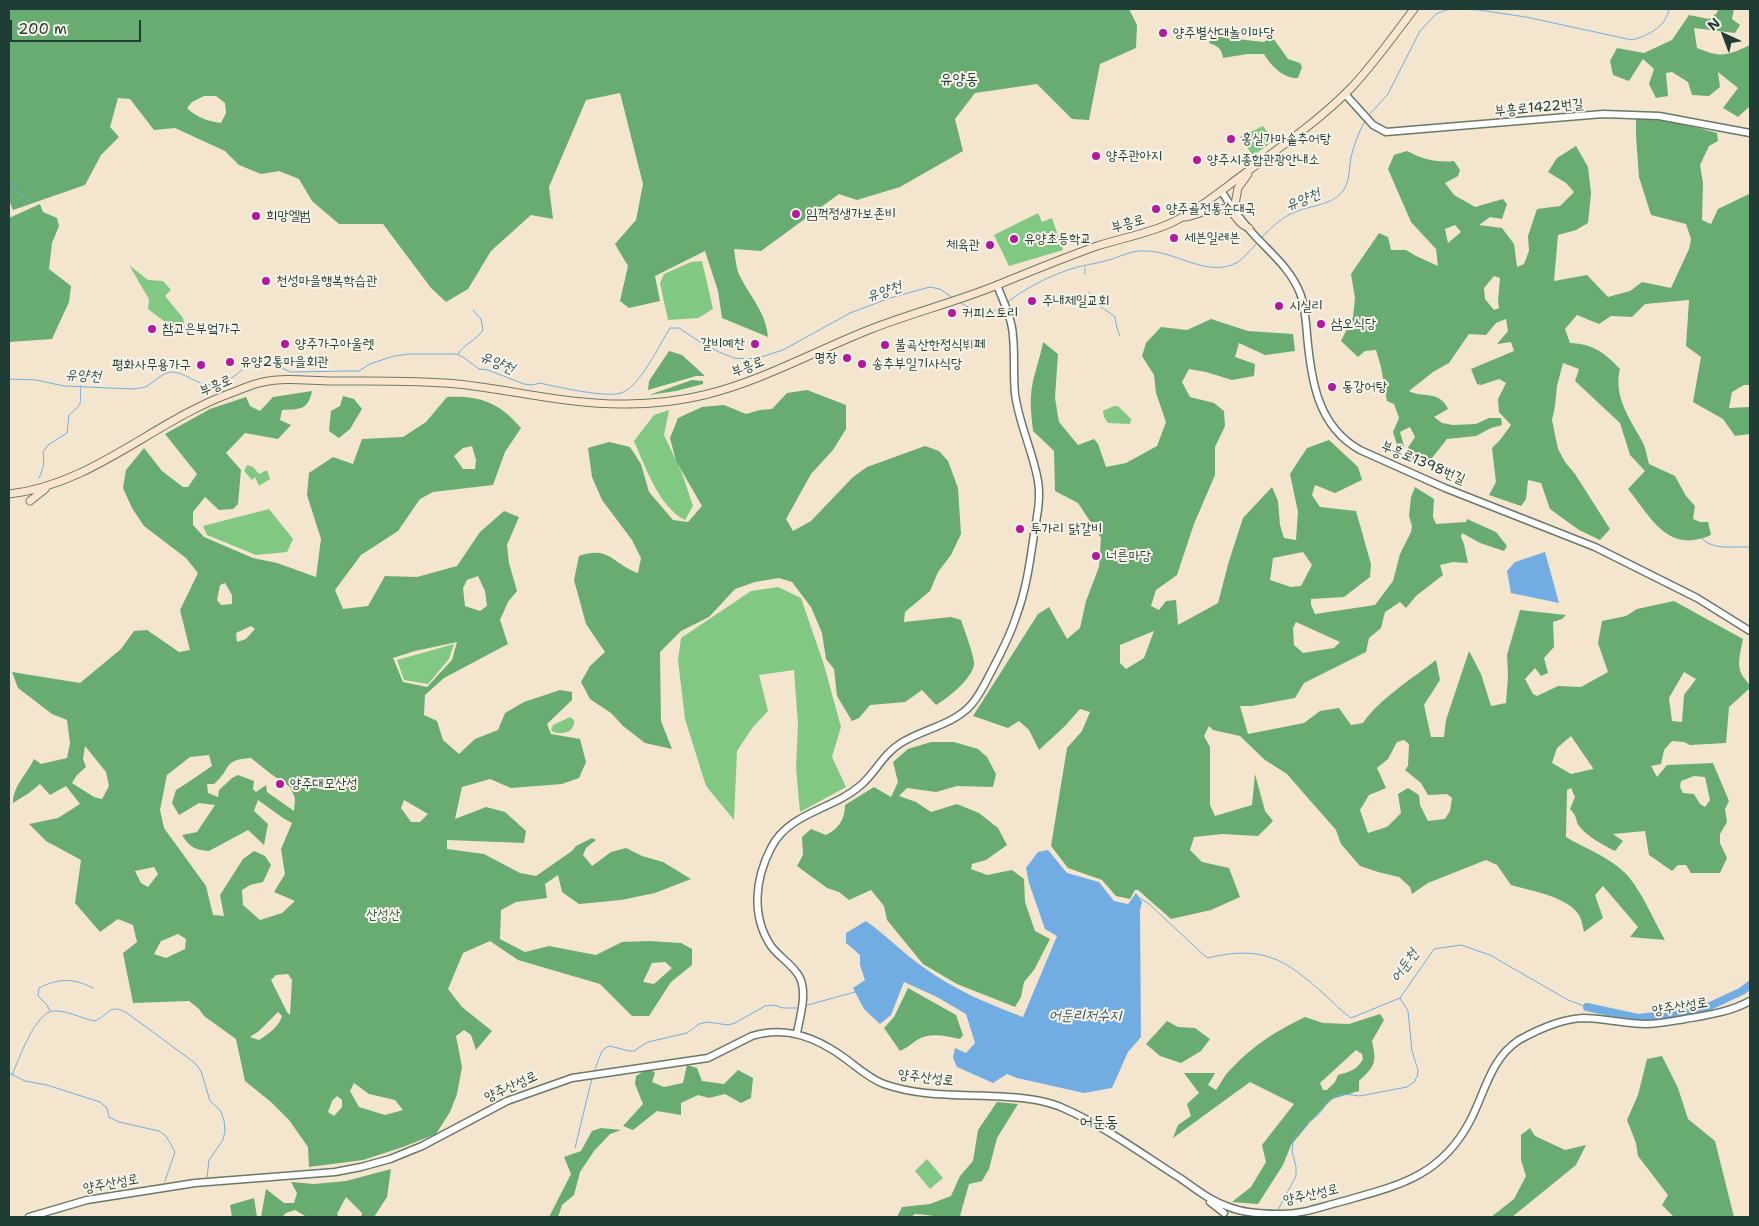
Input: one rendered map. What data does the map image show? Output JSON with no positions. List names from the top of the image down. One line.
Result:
{"streets":{"main road":["부흥로"],"street":["부흥로1422번길","부흥로1398번길","양주산성로"]},"crossings":[["부흥로1422번길","부흥로"],["부흥로","부흥로1398번길"]],"districts":["유양동","어둔동"],"water":["유양천","어둔천","어둔리저수지"],"parks":["산성산"],"places":["양주별산대놀이마당","홍실가마솥추어탕","양주관아지","양주시종합관광안내소","양주골전통순대국","임꺽정생가보존비","희망엘범","세븐일레븐","유양초등학교","체육관","천성마을행복학습관","주내제일교회","시실리","커피스토리","삼오식당","참고은부엌가구","양주가구아울렛","갈비예찬","불곡산한정식뷔페","명장","유양2통마을회관","송추부일기사식당","평화사무용가구","동강어탕","투가리 닭갈비","너른마당","양주대모산성"],"scale_bar":"200 m","north":"top left"}
